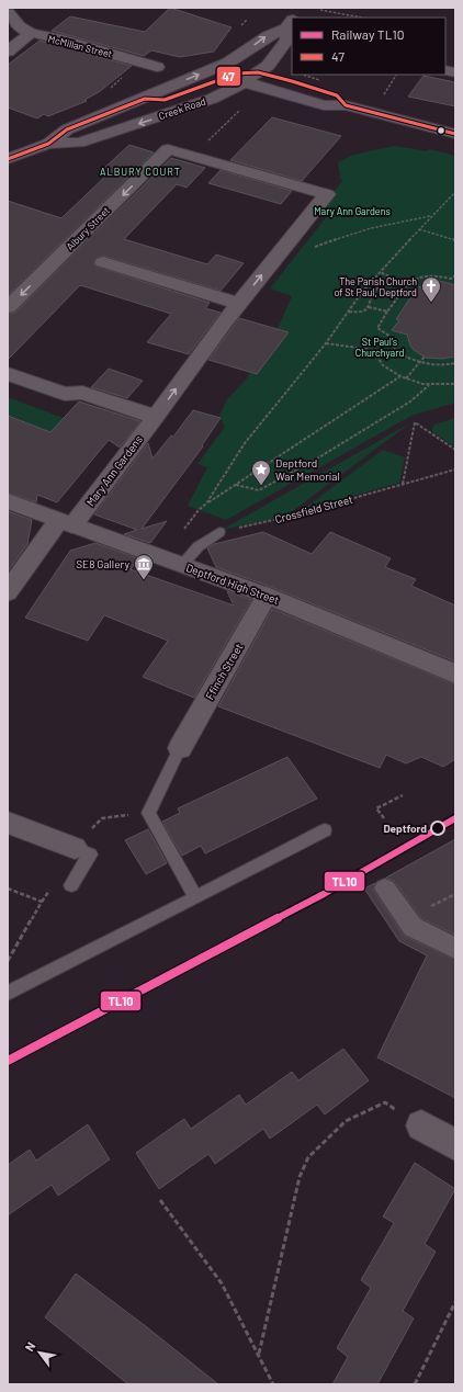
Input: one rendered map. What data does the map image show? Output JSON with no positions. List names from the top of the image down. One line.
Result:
{"streets":{"main road":["Creek Road"],"street":["McMillan Street","Albury Street","Mary Ann Gardens","Deptford High Street","Ffinch Street"],"path":["Crossfield Street"]},"crossings":[["Albury Street","Mary Ann Gardens"],["Mary Ann Gardens","Deptford High Street"],["Deptford High Street","Ffinch Street"]],"one_way":["Albury Street"],"districts":["ALBURY COURT"],"parks":["Mary Ann Gardens","St Paul's Churchyard"],"places":{"church":["The Parish Church of St Paul, Deptford"],"place":["Deptford War Memorial"],"museum":["SE8 Gallery"],"other":["Deptford"]},"lines":["transit line 47","rail line TL10"],"legend":["Railway TL10","47"],"north":"top left"}
